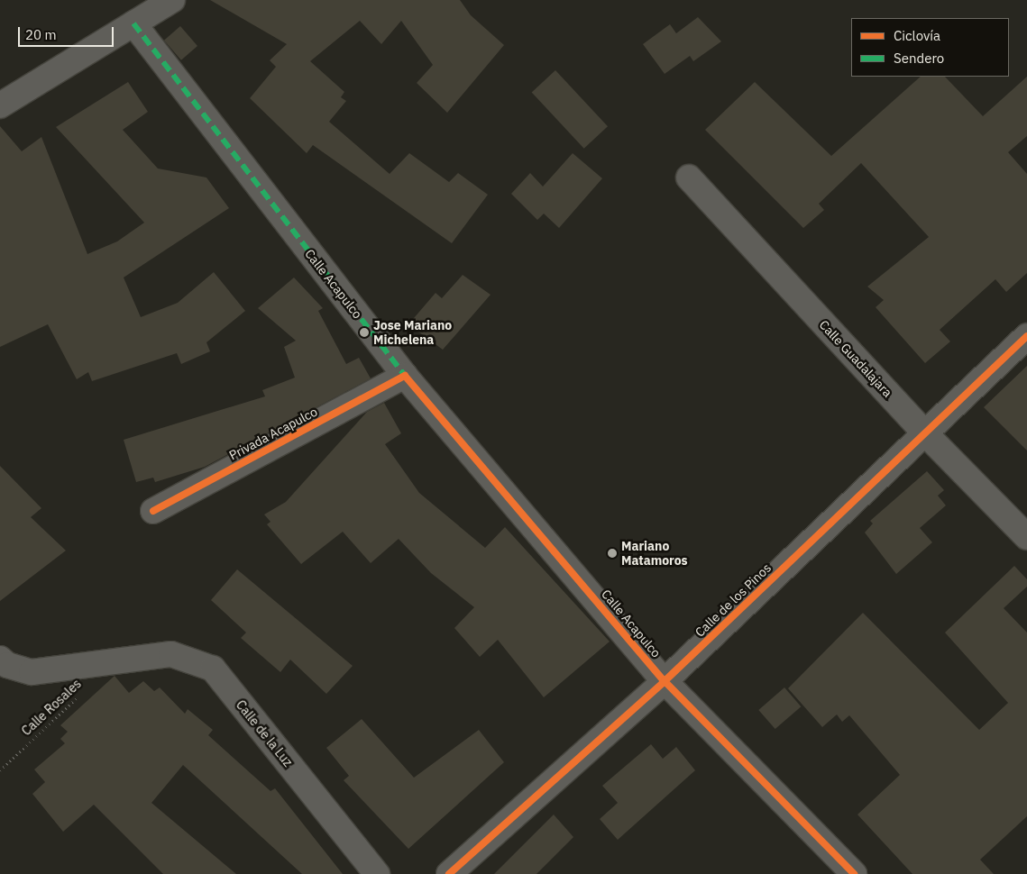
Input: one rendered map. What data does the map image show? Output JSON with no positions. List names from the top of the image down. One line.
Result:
{"streets":{"street":["Calle Acapulco","Calle Guadalajara","Privada Acapulco","Calle de los Pinos","Calle de la Luz"],"path":["Calle Rosales"]},"crossings":[["Calle Acapulco","Privada Acapulco"],["Calle Acapulco","Calle de los Pinos"],["Calle Guadalajara","Calle de los Pinos"],["Calle Rosales","Calle de la Luz"]],"places":["Jose Mariano Michelena","Mariano Matamoros"],"legend":["Ciclovía","Sendero"],"scale_bar":"20 m"}
